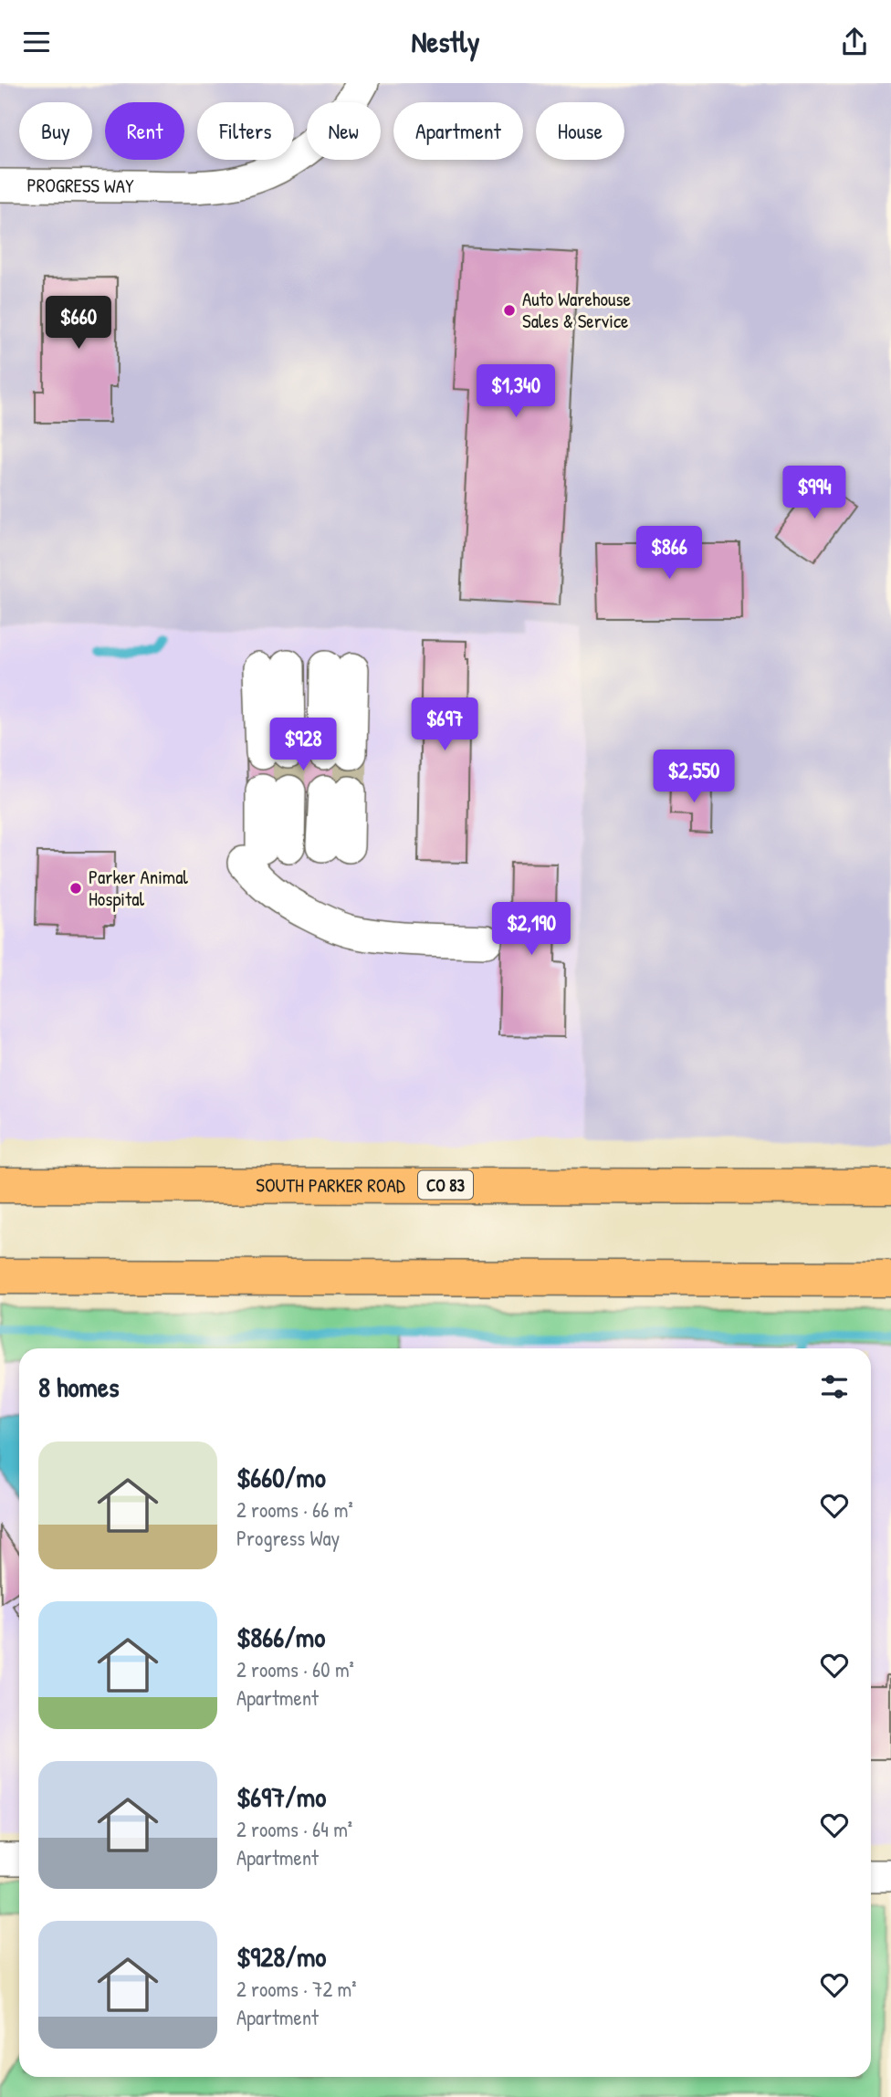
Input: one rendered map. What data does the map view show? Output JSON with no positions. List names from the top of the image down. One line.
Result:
{"streets":{"highway":["SOUTH PARKER ROAD","CO 83"],"street":["PROGRESS WAY"]},"places":["Auto Warehouse Sales & Service","Parker Animal Hospital"],"page":{"header":"Nestly","chip":["Buy","Rent","Filters","New","Apartment","House"],"price":["$660","$1,340","$994","$866","$697","$928","$2,550","$2,190"],"heading":"8 homes","list":[{"name":"$660/mo","note":"2 rooms · 66 m² · Progress Way"},{"name":"$866/mo","note":"2 rooms · 60 m² · Apartment"},{"name":"$697/mo","note":"2 rooms · 64 m² · Apartment"},{"name":"$928/mo","note":"2 rooms · 72 m² · Apartment"}]}}
